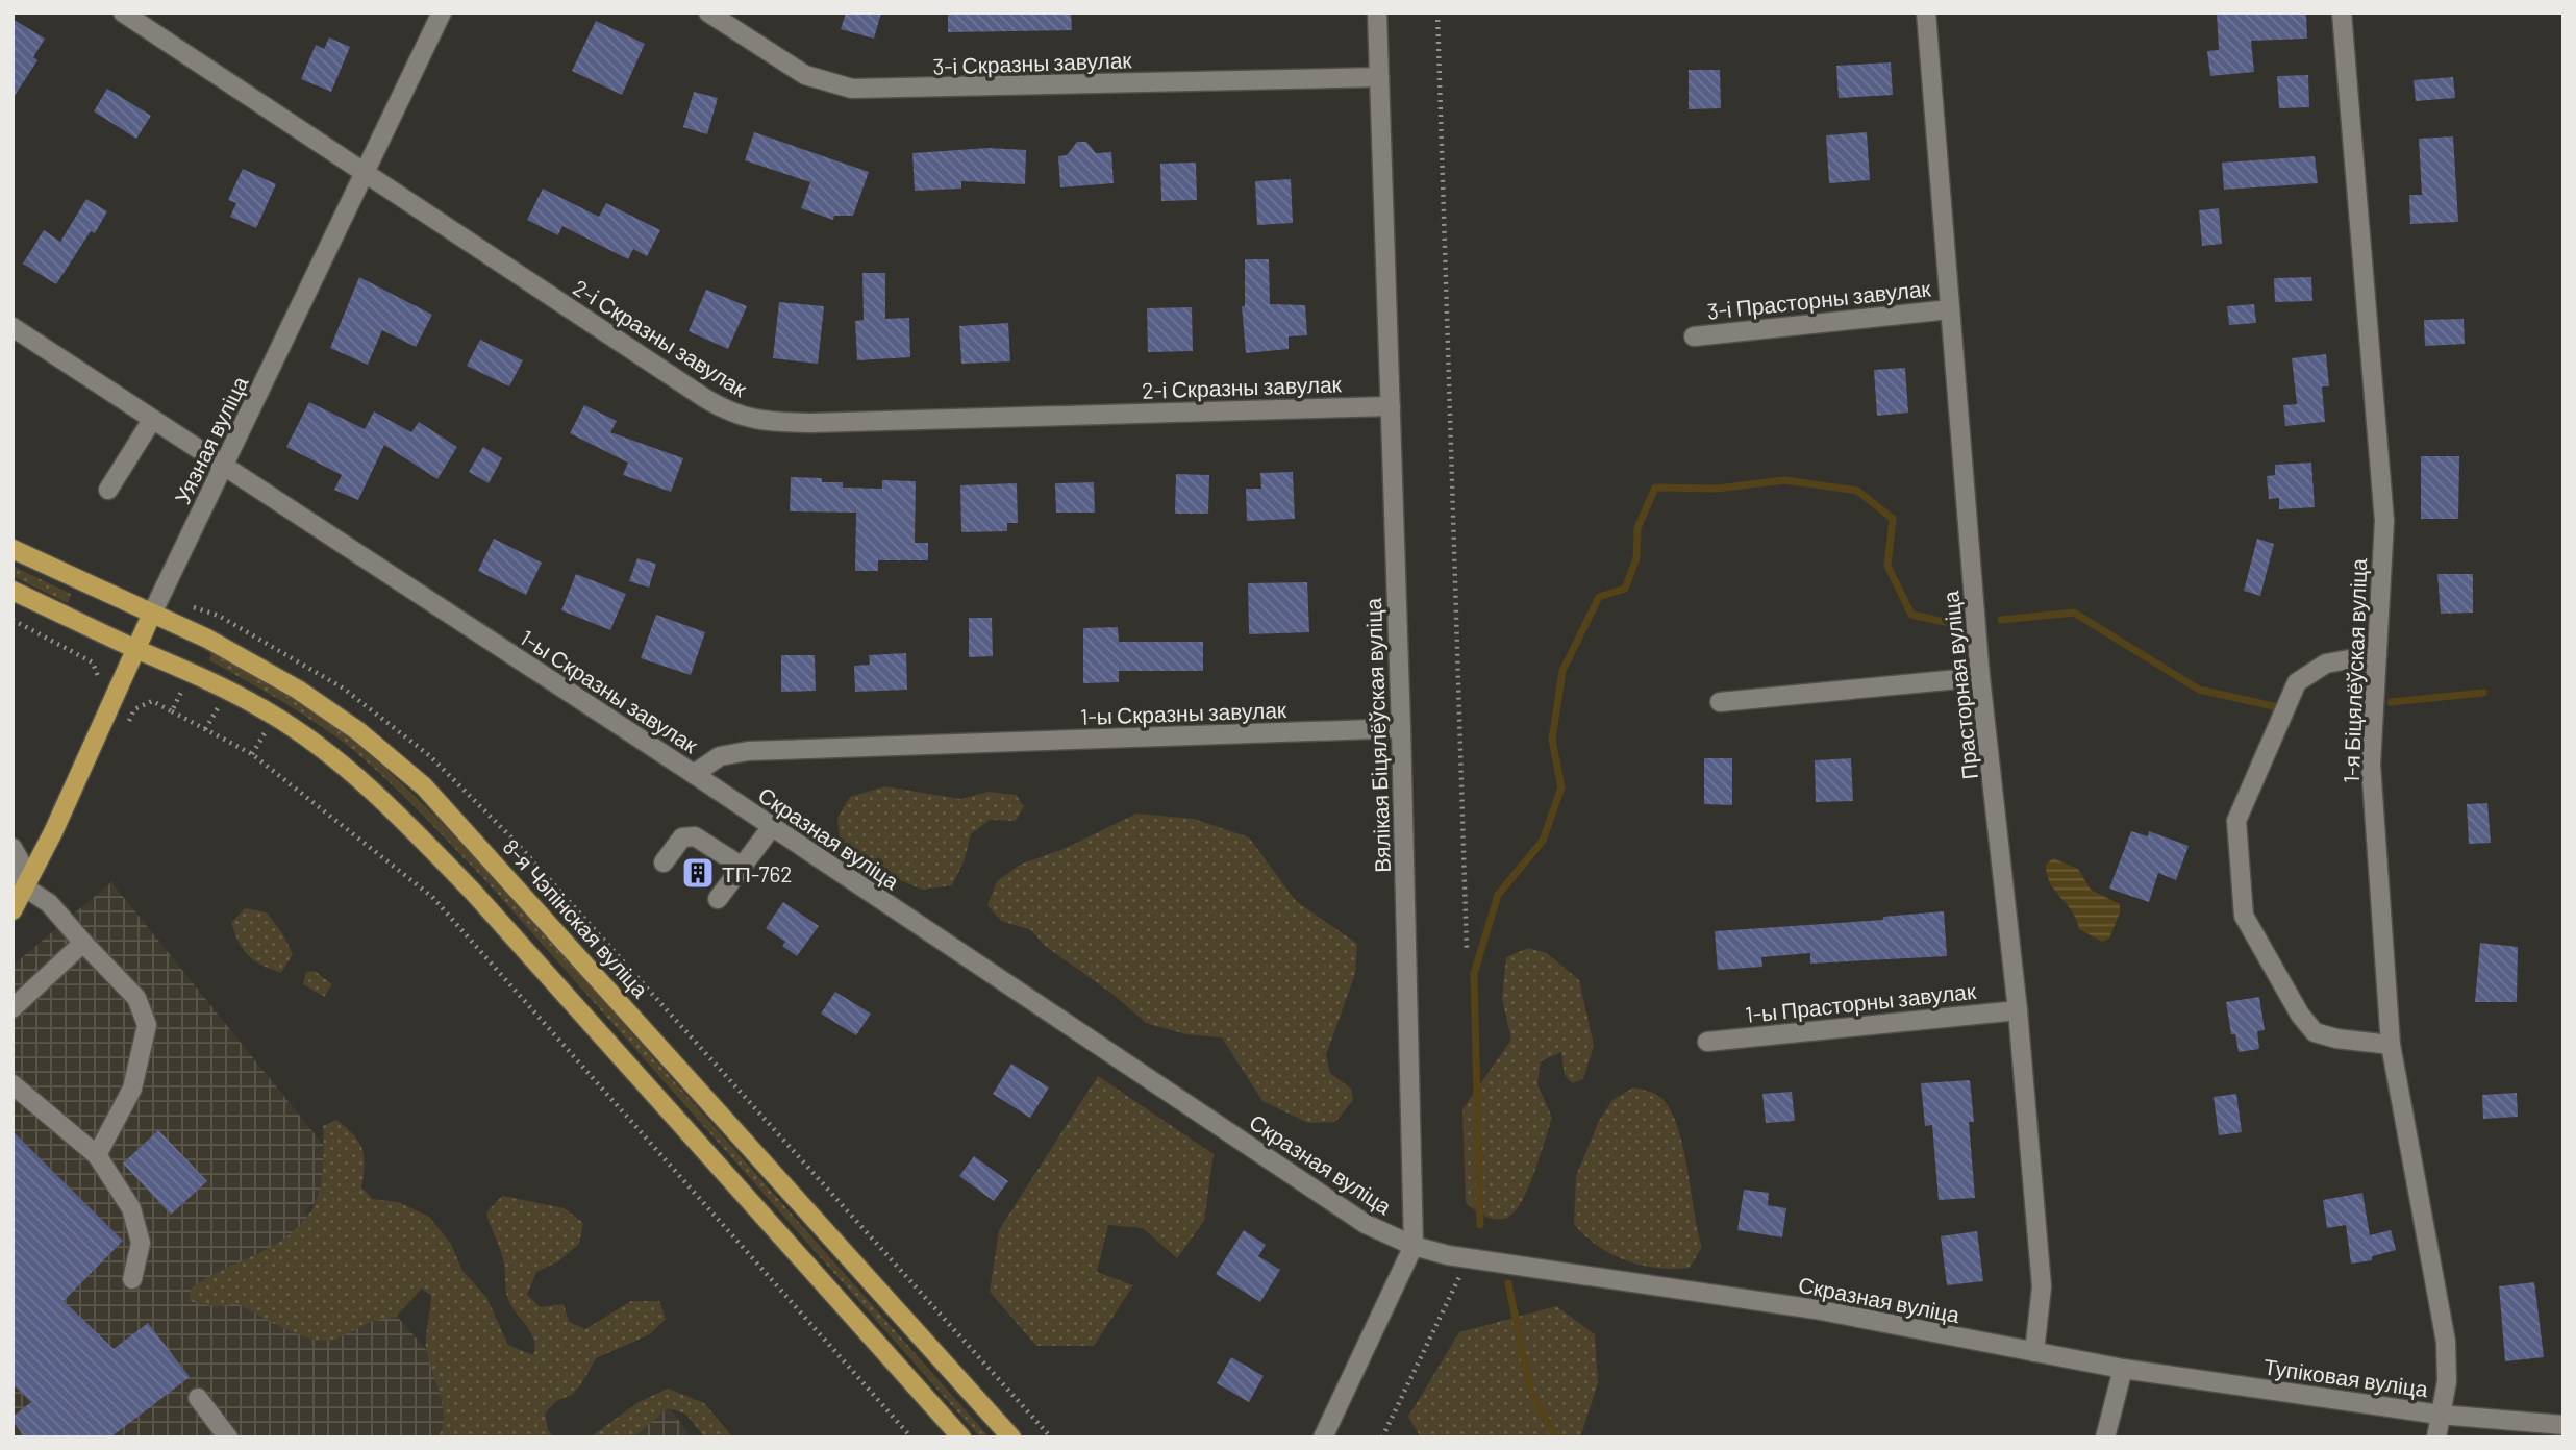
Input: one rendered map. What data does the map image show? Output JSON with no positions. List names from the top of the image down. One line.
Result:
{"streets":{"main road":["Уязная вуліца","8-я Чэпінская вуліца"],"street":["3-і Скразны завулак","3-і Прасторны завулак","2-і Скразны завулак","1-я Біцялёўская вуліца","Прасторная вуліца","1-ы Скразны завулак","Вялікая Біцялёўская вуліца","Скразная вуліца","1-ы Прасторны завулак","Тупіковая вуліца"]},"crossings":[["3-і Скразны завулак","Вялікая Біцялёўская вуліца"],["3-і Прасторны завулак","Прасторная вуліца"],["2-і Скразны завулак","Уязная вуліца"],["2-і Скразны завулак","Вялікая Біцялёўская вуліца"],["Уязная вуліца","1-ы Скразны завулак"],["Уязная вуліца","8-я Чэпінская вуліца"],["1-я Біцялёўская вуліца","Тупіковая вуліца"],["Прасторная вуліца","Скразная вуліца"],["Прасторная вуліца","1-ы Прасторны завулак"],["1-ы Скразны завулак","Вялікая Біцялёўская вуліца"],["1-ы Скразны завулак","Скразная вуліца"],["Вялікая Біцялёўская вуліца","Скразная вуліца"],["Скразная вуліца","Тупіковая вуліца"]],"places":{"building":["ТП-762"]}}
